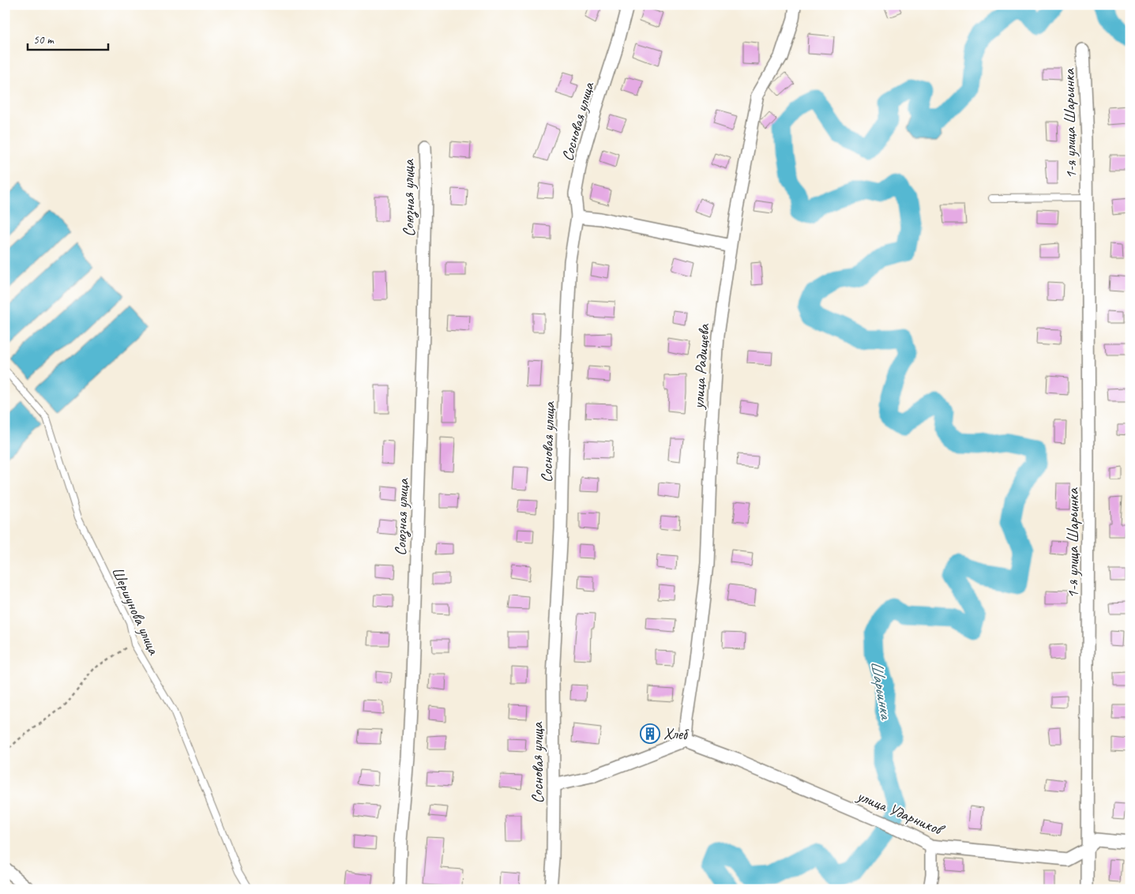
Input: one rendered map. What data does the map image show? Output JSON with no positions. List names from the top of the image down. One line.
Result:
{"streets":{"street":["Сосновая улица","1-я улица Шарьинка","Союзная улица","улица Радищева","улица Ударников"],"lane":["Шершунова улица"]},"crossings":[["1-я улица Шарьинка","улица Ударников"],["улица Радищева","улица Ударников"]],"water":["Шарьинка"],"places":{"building":["Хлеб"]},"scale_bar":"50 m"}
